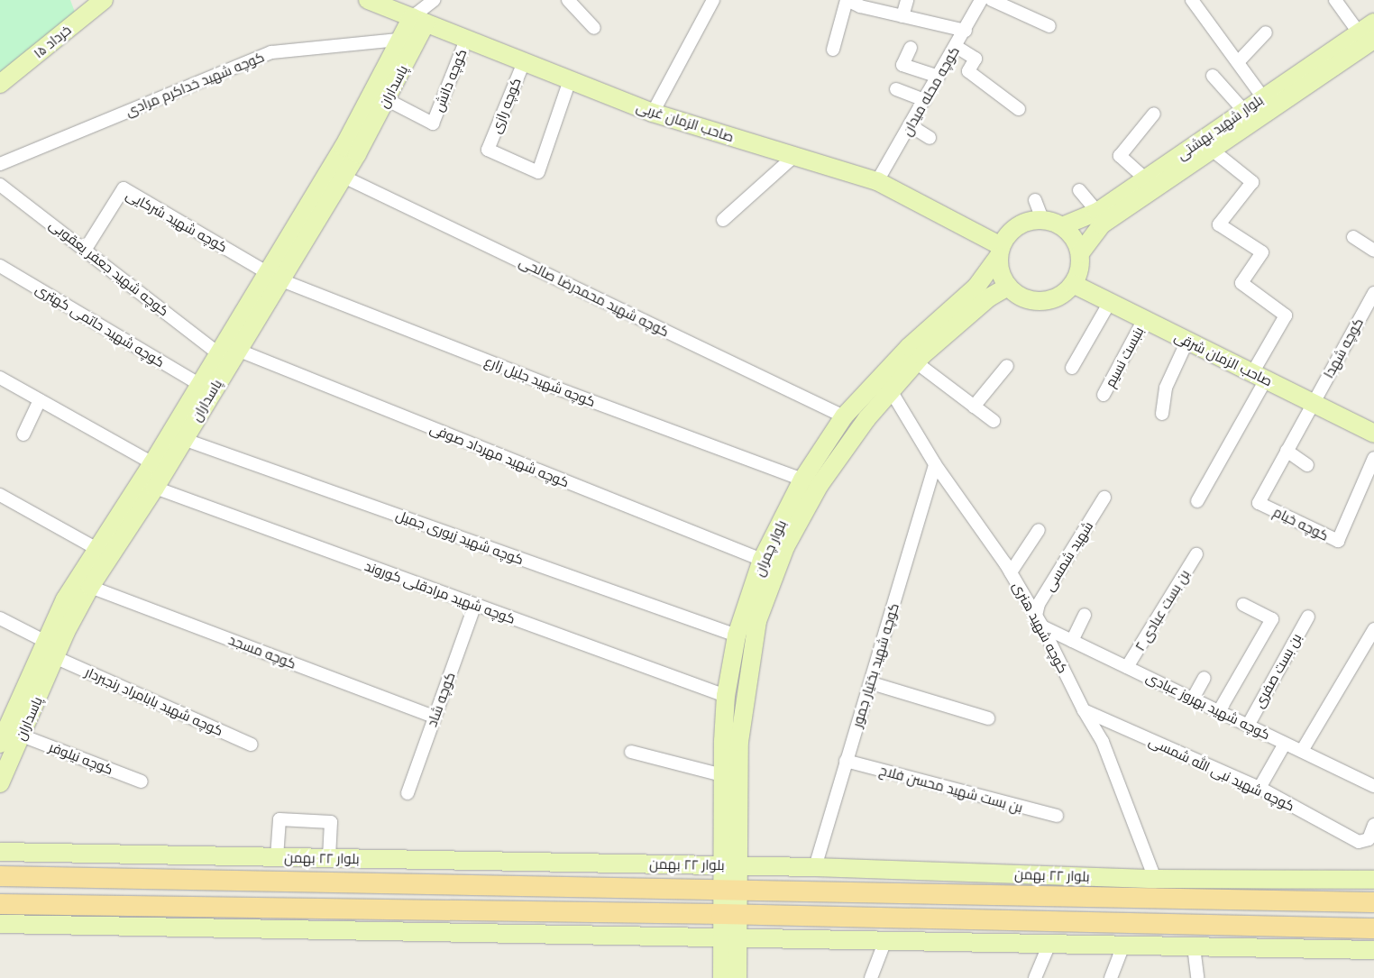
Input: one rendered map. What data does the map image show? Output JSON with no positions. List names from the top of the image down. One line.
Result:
{"streets":{"main road":["۱۵ خرداد","پاسداران","صاحب الزمان غربی","بلوار شهید بهشتی","صاحب الزمان شرقی","بلوار چمران","بلوار ۲۲ بهمن"],"street":["کوچه دانش","کوچه شهید خداکرم مرادی","کوچه محله میدان","کوچه رازی","کوچه شهید شرکایی","کوچه شهید جعفر یعقوبی","کوچه شهید محمدرضا صالحی","کوچه شهید حاتمی کهتری","کوچه شهدا","بنبست نسیم","کوچه شهید جلیل زارع","کوچه شهید مهرداد صوفی","کوچه خیام","کوچه شهید زیوری جمیل","شهید شمسی","کوچه شهید مرادقلی کوروند","بن بست عبادی ۲","کوچه شهید هنری","کوچه مسجد","کوچه شهید بختیار جمور","بن بست صفری","کوچه شاد","کوچه شهید بابامراد رنجبردار","کوچه شهید بهروز عبادی","کوچه نیلوفر","کوچه شهید نبی الله شمسی","بن بست شهید محسن فلاح"]},"crossings":[["کوچه دانش","پاسداران"],["کوچه دانش","صاحب الزمان غربی"],["کوچه شهید خداکرم مرادی","پاسداران"],["پاسداران","صاحب الزمان غربی"],["پاسداران","کوچه شهید شرکایی"],["پاسداران","کوچه شهید جعفر یعقوبی"],["پاسداران","کوچه شهید محمدرضا صالحی"],["پاسداران","کوچه شهید حاتمی کهتری"],["پاسداران","کوچه شهید جلیل زارع"],["پاسداران","کوچه شهید مهرداد صوفی"],["پاسداران","کوچه شهید زیوری جمیل"],["پاسداران","کوچه شهید مرادقلی کوروند"],["پاسداران","کوچه مسجد"],["پاسداران","کوچه شهید بابامراد رنجبردار"],["پاسداران","کوچه نیلوفر"],["کوچه محله میدان","صاحب الزمان غربی"],["کوچه رازی","صاحب الزمان غربی"],["صاحب الزمان غربی","بلوار شهید بهشتی"],["صاحب الزمان غربی","صاحب الزمان شرقی"],["صاحب الزمان غربی","بلوار چمران"],["بلوار شهید بهشتی","صاحب الزمان شرقی"],["بلوار شهید بهشتی","بلوار چمران"],["کوچه شهید شرکایی","کوچه شهید جعفر یعقوبی"],["کوچه شهید شرکایی","کوچه شهید جلیل زارع"],["کوچه شهید محمدرضا صالحی","بلوار چمران"],["کوچه شهدا","صاحب الزمان شرقی"],["کوچه شهدا","کوچه خیام"],["بنبست نسیم","صاحب الزمان شرقی"],["صاحب الزمان شرقی","کوچه خیام"],["صاحب الزمان شرقی","بلوار چمران"],["کوچه شهید جلیل زارع","بلوار چمران"],["کوچه شهید مهرداد صوفی","بلوار چمران"],["کوچه شهید زیوری جمیل","بلوار چمران"],["بلوار چمران","کوچه شهید مرادقلی کوروند"],["بلوار چمران","کوچه شهید هنری"],["بلوار چمران","بلوار ۲۲ بهمن"],["شهید شمسی","کوچه شهید هنری"],["شهید شمسی","کوچه شهید بهروز عبادی"],["کوچه شهید مرادقلی کوروند","کوچه شاد"],["بن بست عبادی ۲","کوچه شهید بهروز عبادی"],["کوچه شهید هنری","کوچه شهید بختیار جمور"],["کوچه شهید هنری","کوچه شهید بهروز عبادی"],["کوچه شهید هنری","کوچه شهید نبی الله شمسی"],["کوچه شهید هنری","بلوار ۲۲ بهمن"],["کوچه مسجد","کوچه شاد"],["کوچه شهید بختیار جمور","بن بست شهید محسن فلاح"],["کوچه شهید بختیار جمور","بلوار ۲۲ بهمن"],["بن بست صفری","کوچه شهید بهروز عبادی"]]}
